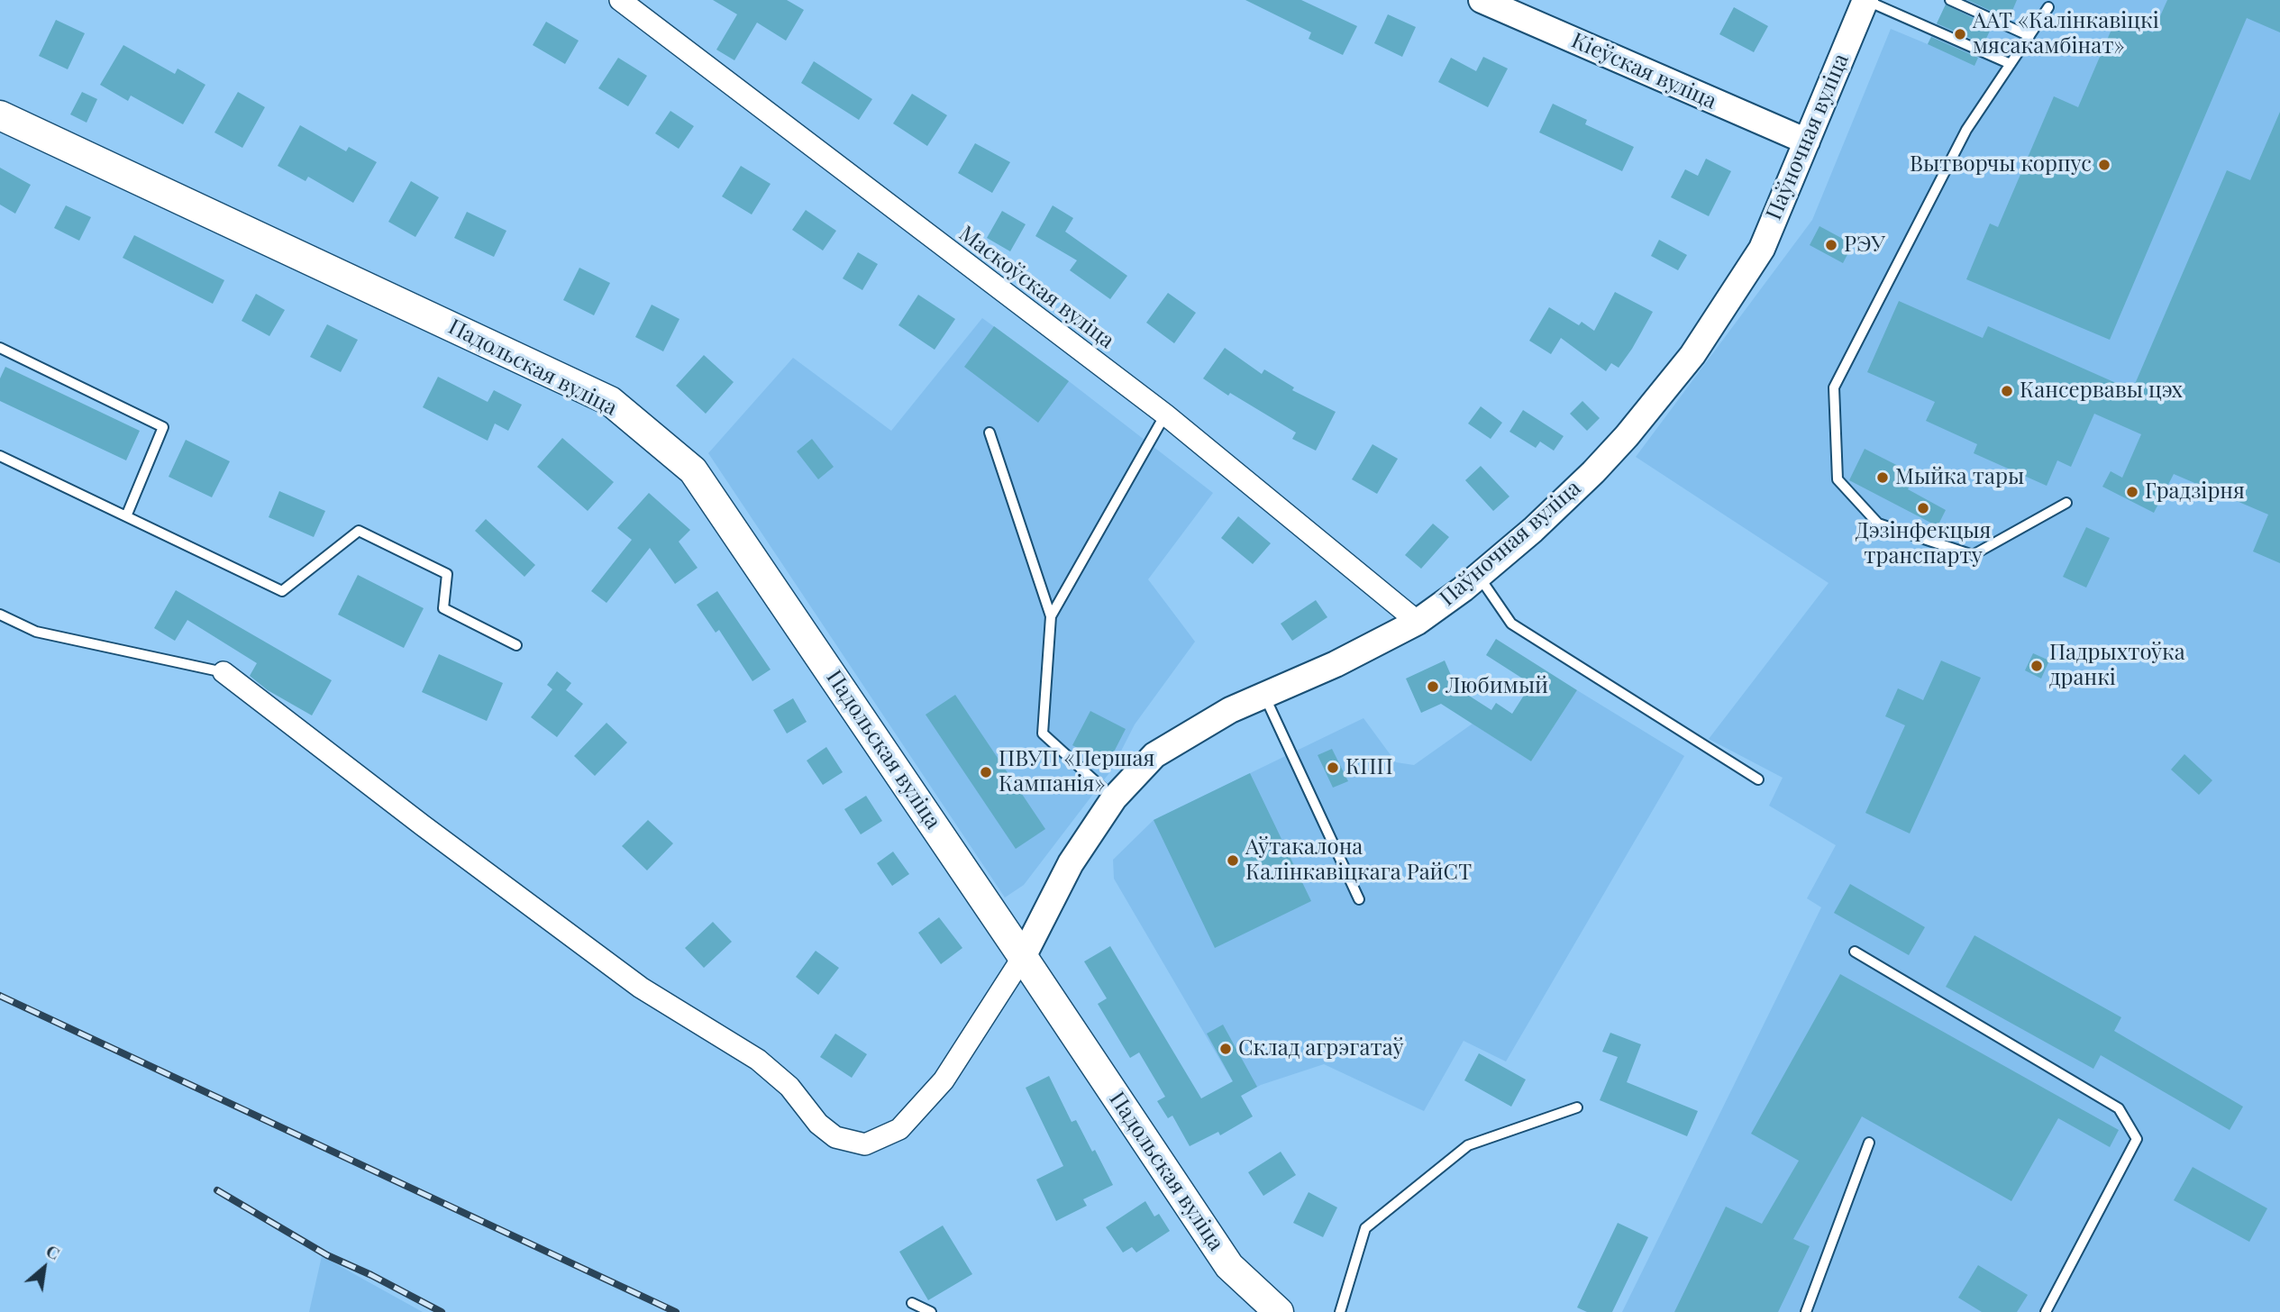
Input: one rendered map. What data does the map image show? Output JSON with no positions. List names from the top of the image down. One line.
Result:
{"streets":{"main road":["Падольская вуліца"],"street":["Кіеўская вуліца","Паўночная вуліца","Маскоўская вуліца"]},"crossings":[["Кіеўская вуліца","Паўночная вуліца"],["Паўночная вуліца","Маскоўская вуліца"],["Паўночная вуліца","Падольская вуліца"]],"places":["ААТ «Калінкавіцкі мясакамбінат»","Вытворчы корпус","РЭУ","Кансервавы цэх","Мыйка тары","Градзірня","Дэзінфекцыя транспарту","Падрыхтоўка дранкі","Любимый","КПП","ПВУП «Першая Кампанія»","Аўтакалона Калінкавіцкага РайСТ","Склад агрэгатаў"],"north":"top right"}
